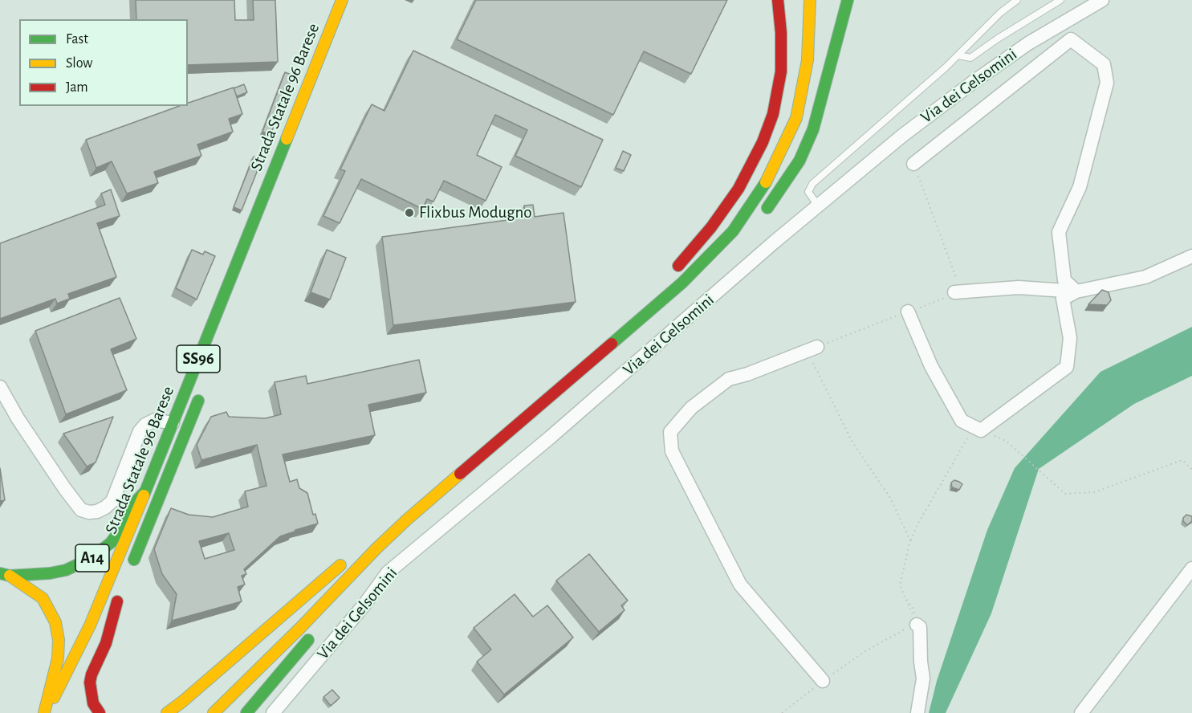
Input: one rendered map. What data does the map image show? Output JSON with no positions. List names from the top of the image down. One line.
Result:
{"streets":{"main road":["Strada Statale 96 Barese","SS96","A14"],"street":["Via dei Gelsomini"]},"crossings":[["Strada Statale 96 Barese","A14"]],"places":["Flixbus Modugno"],"legend":["Fast","Slow","Jam"]}
